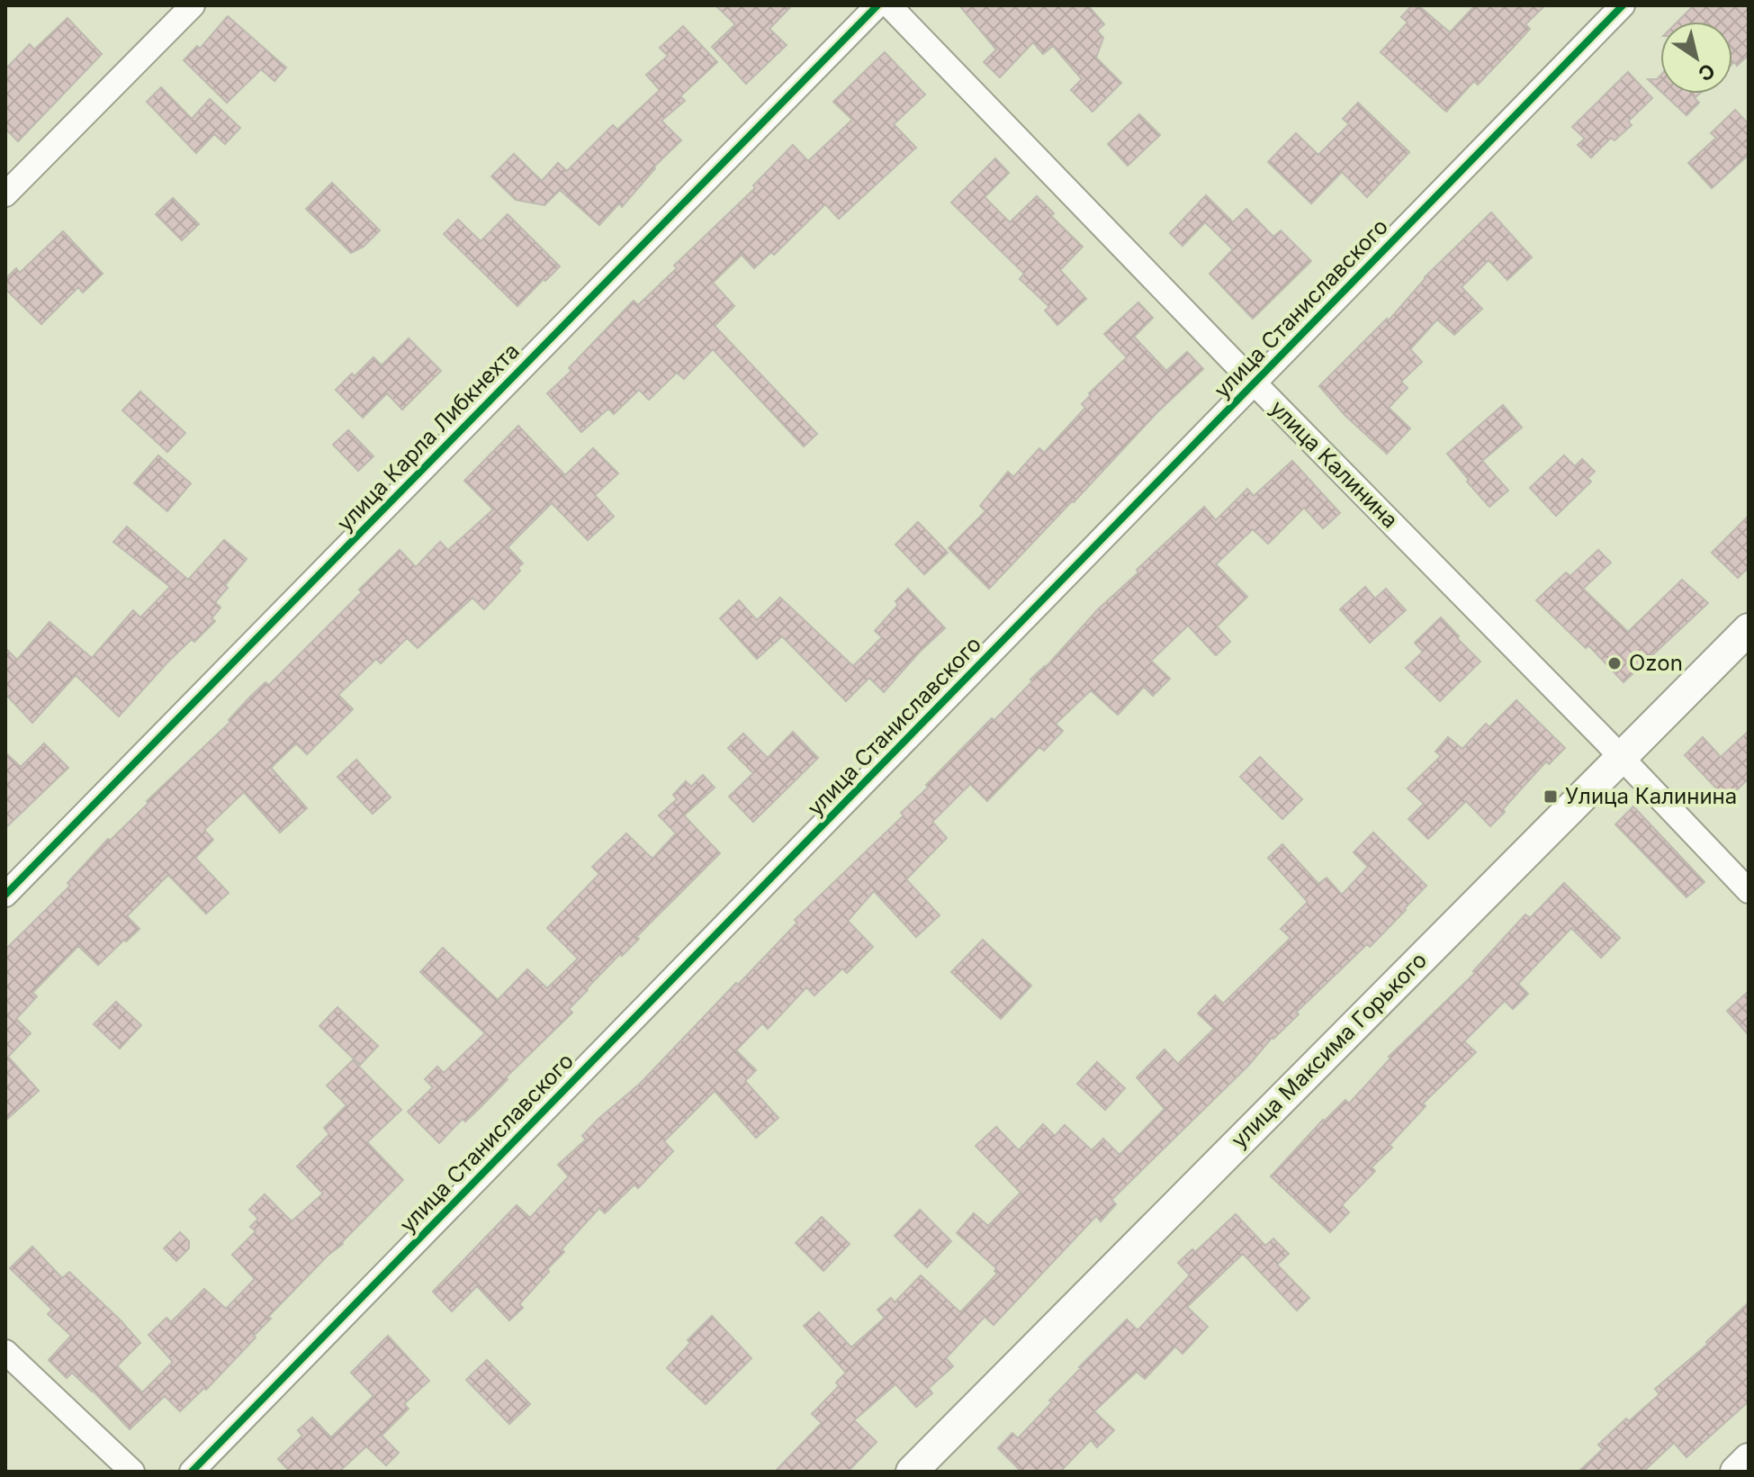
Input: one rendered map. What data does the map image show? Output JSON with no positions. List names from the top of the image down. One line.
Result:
{"streets":{"main road":["улица Максима Горького"],"street":["улица Станиславского","улица Карла Либкнехта","улица Калинина"]},"crossings":[["улица Станиславского","улица Калинина"],["улица Калинина","улица Максима Горького"]],"places":{"other":["Ozon"],"transit":["Улица Калинина"]},"north":"bottom right"}
